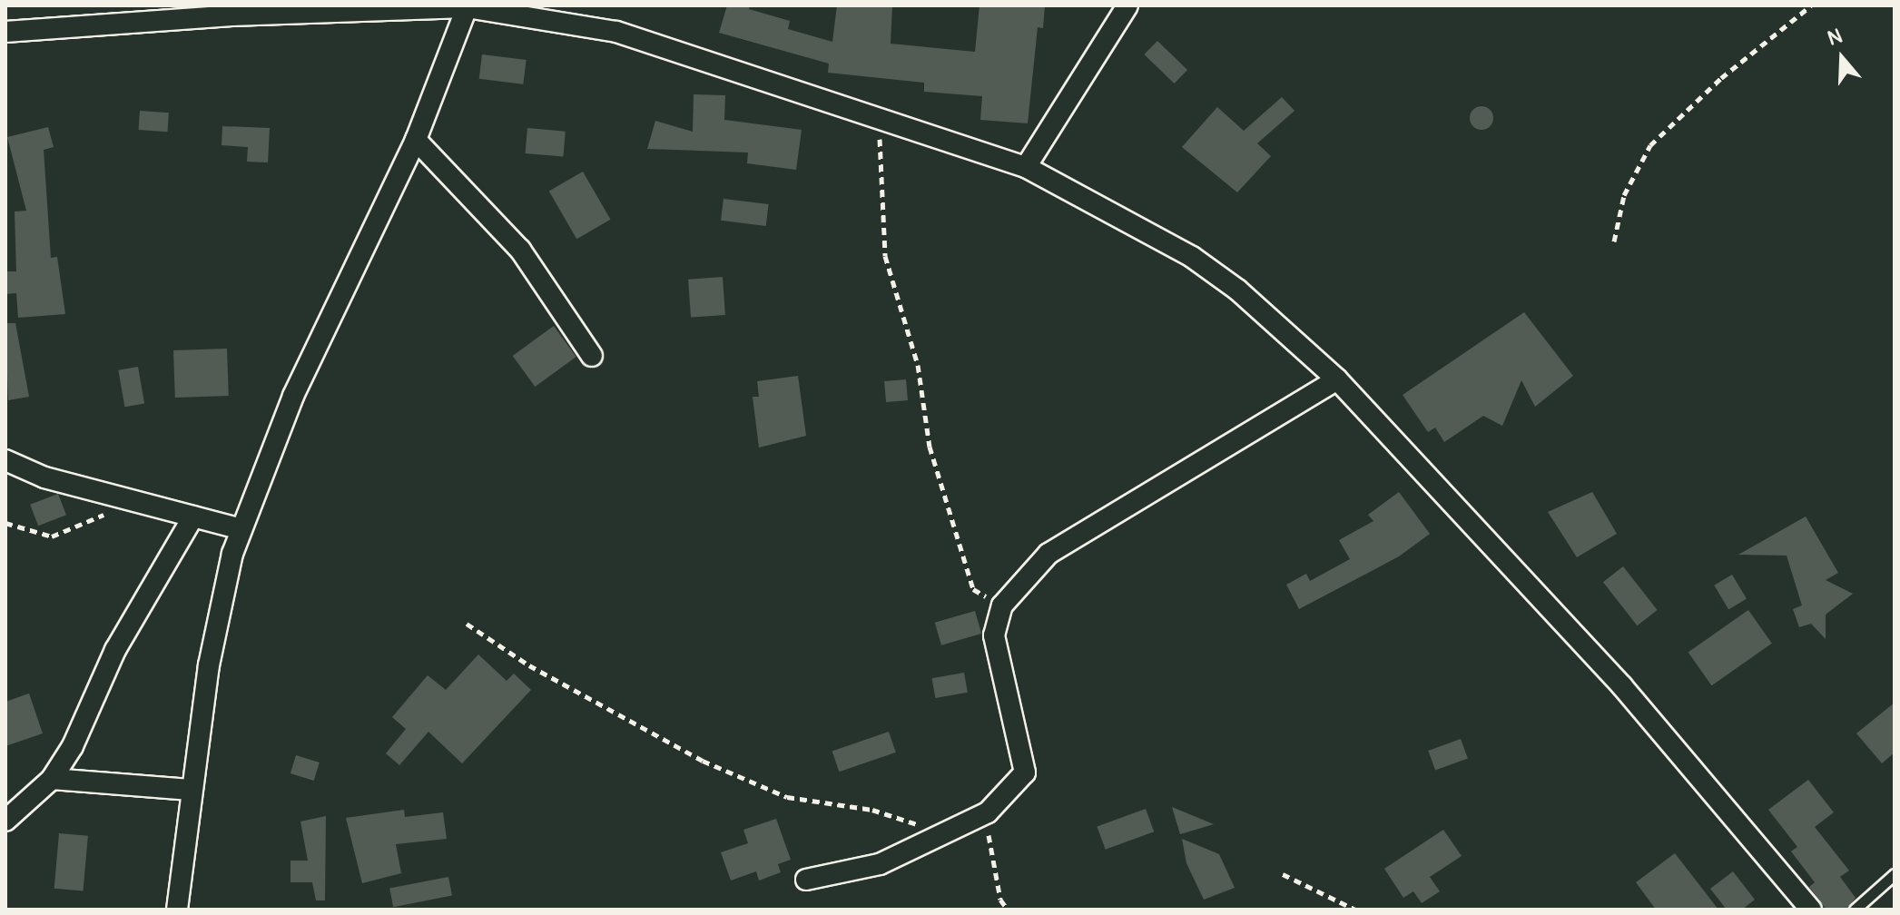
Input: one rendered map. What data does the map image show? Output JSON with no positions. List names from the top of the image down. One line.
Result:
{"north":"top"}
